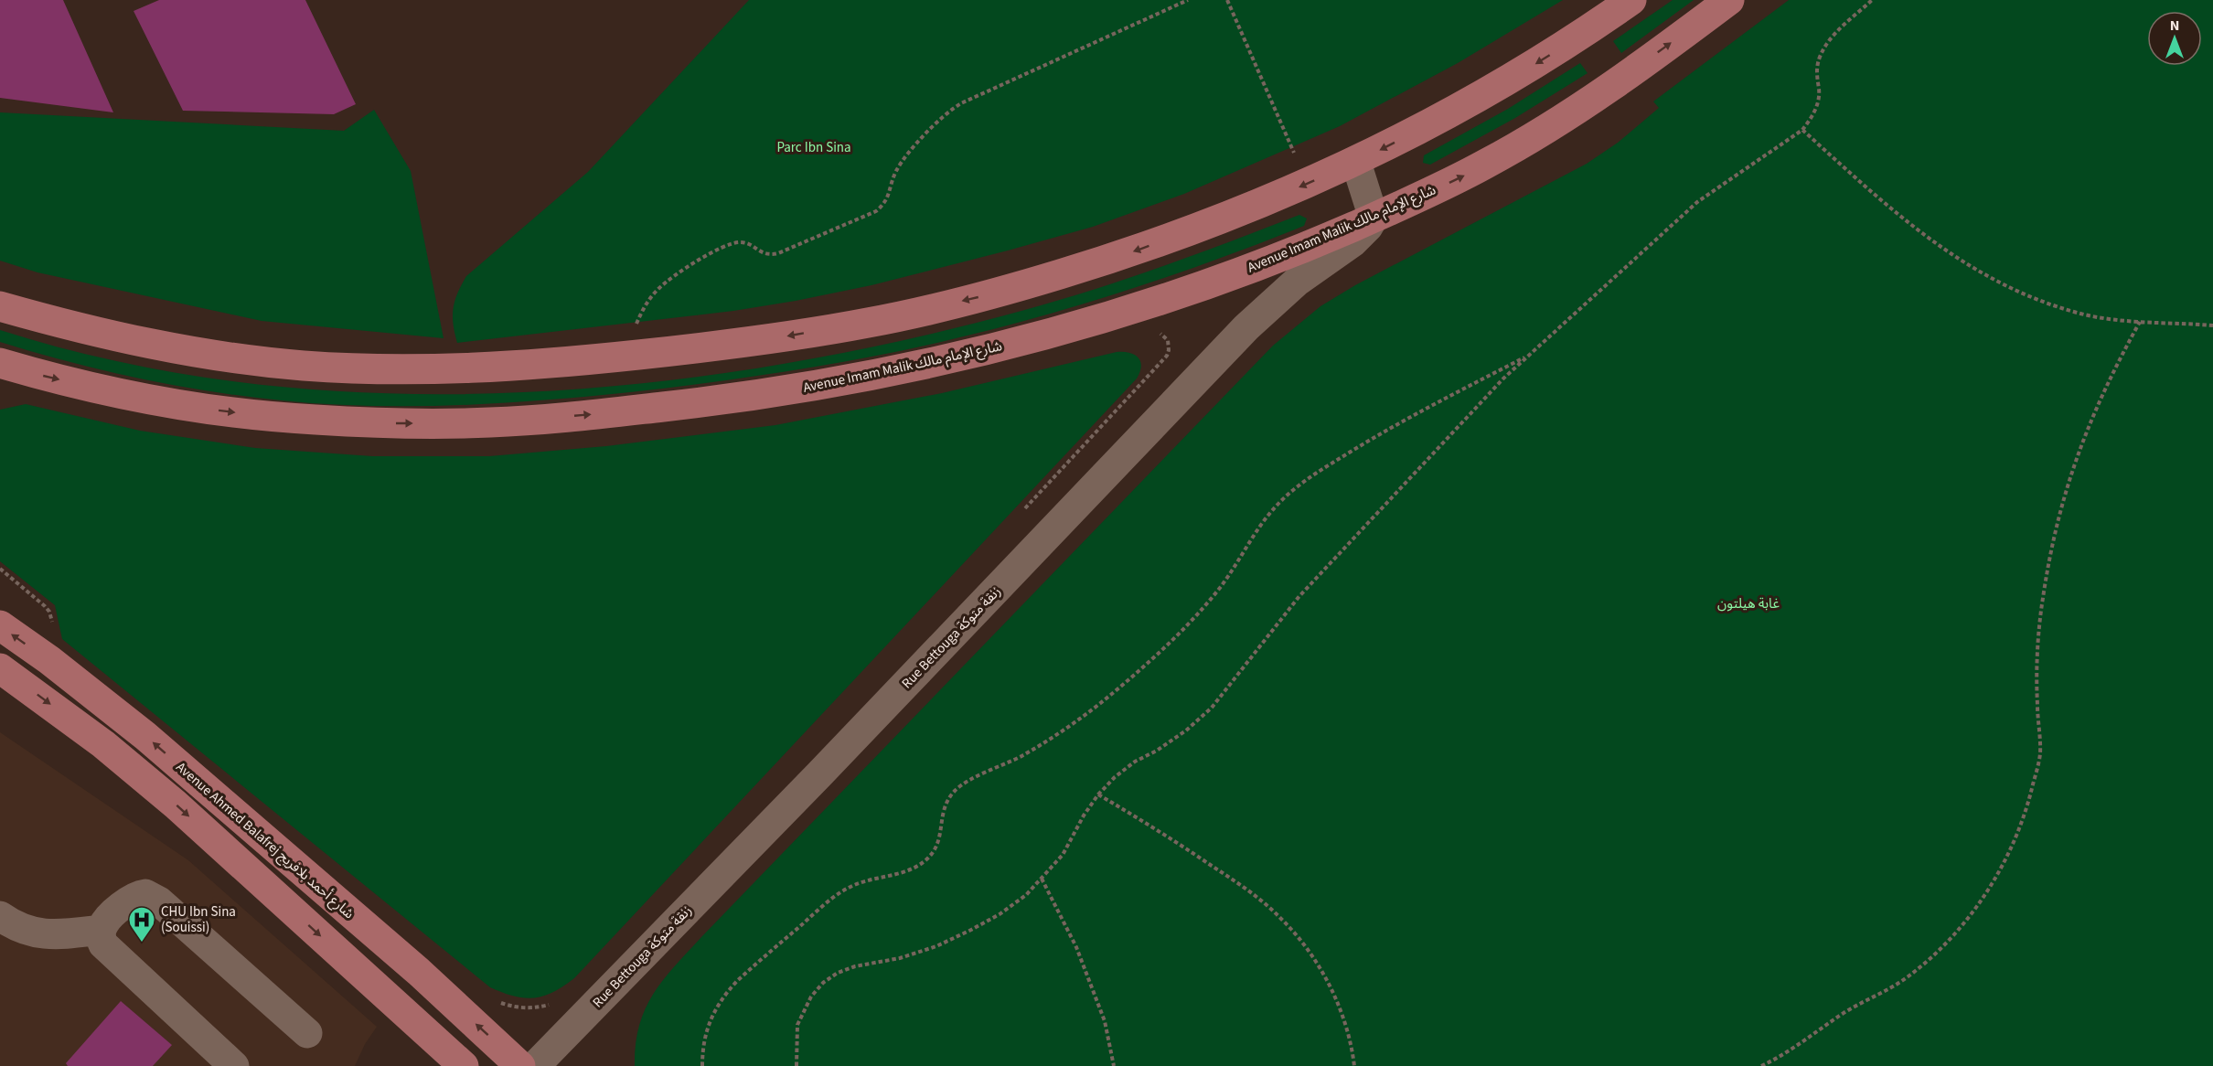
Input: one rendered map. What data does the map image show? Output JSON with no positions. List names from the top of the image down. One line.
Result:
{"streets":{"main road":["Avenue Imam Malik شارع الإمام مالك","Avenue Ahmed Balafrej شارع أحمد بلافريج"],"street":["Rue Bettouga زنقة متوكة"]},"crossings":[["Avenue Imam Malik شارع الإمام مالك","Rue Bettouga زنقة متوكة"]],"parks":["Parc Ibn Sina","غابة هيلتون"],"places":{"hospital":["CHU Ibn Sina (Souissi)"]},"north":"top"}
